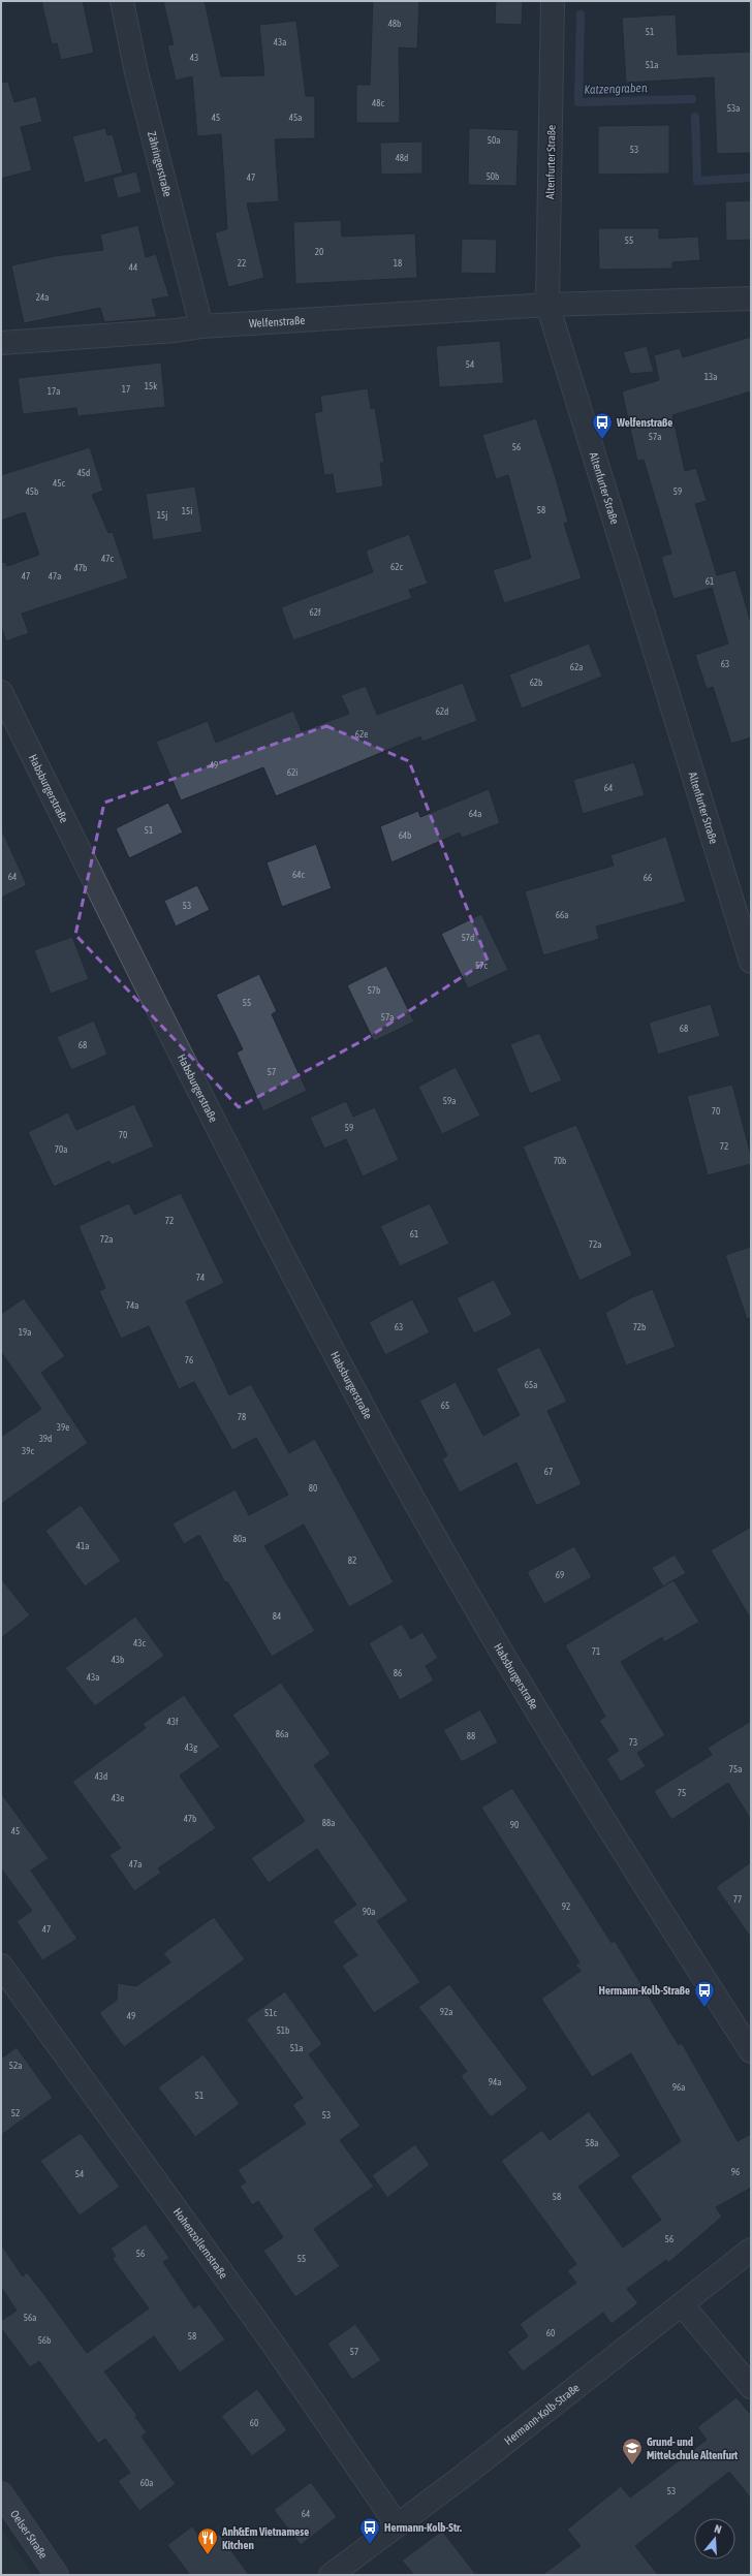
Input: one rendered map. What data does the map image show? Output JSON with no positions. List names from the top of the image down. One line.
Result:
{"streets":{"main road":["Oelser Straße"],"street":["Altenfurter Straße","Zähringerstraße","Welfenstraße","Habsburgerstraße","Hohenzollernstraße","Hermann-Kolb-Straße"]},"crossings":[["Altenfurter Straße","Welfenstraße"],["Zähringerstraße","Welfenstraße"],["Hohenzollernstraße","Hermann-Kolb-Straße"]],"water":["Katzengraben"],"places":{"bus stop":["Welfenstraße","Hermann-Kolb-Straße","Hermann-Kolb-Str."],"school or university":["Grund- und Mittelschule Altenfurt"],"restaurant":["Anh&Em Vietnamese Kitchen"]},"house_numbers":["48b","51","43a","43","51a","48c","53a","45","45a","50a","53","48d","50b","47","55","20","22","18","44","24a","54","13a","15k","17","17a","57a","56","45d","45c","45b","59","58","15i","15j","47c","62c","47b","47","47a","61","62f","63","62a","62b","62d","62e","49","62i","64","64a","51","64b","64c","64","66","53","66a","57d","57c","57b","55","57a","68","68","57","59a","70","59","70","72","70a","70b","72","61","72a","72a","74","74a","63","72b","19a","76","65a","65","78","39e","39d","39c","67","80","80a","41a","82","69","84","43c","71","43b","86","43a","43f","86a","88","73","43g","75a","43d","75","43e","47b","88a","90","45","47a","77","92","90a","47","92a","51c","49","51b","51a","52a","94a","96a","51","52","53","58a","96","54","58","56","56","55","56a","60","58","56b","57","60","60a","53","64"],"north":"top"}
